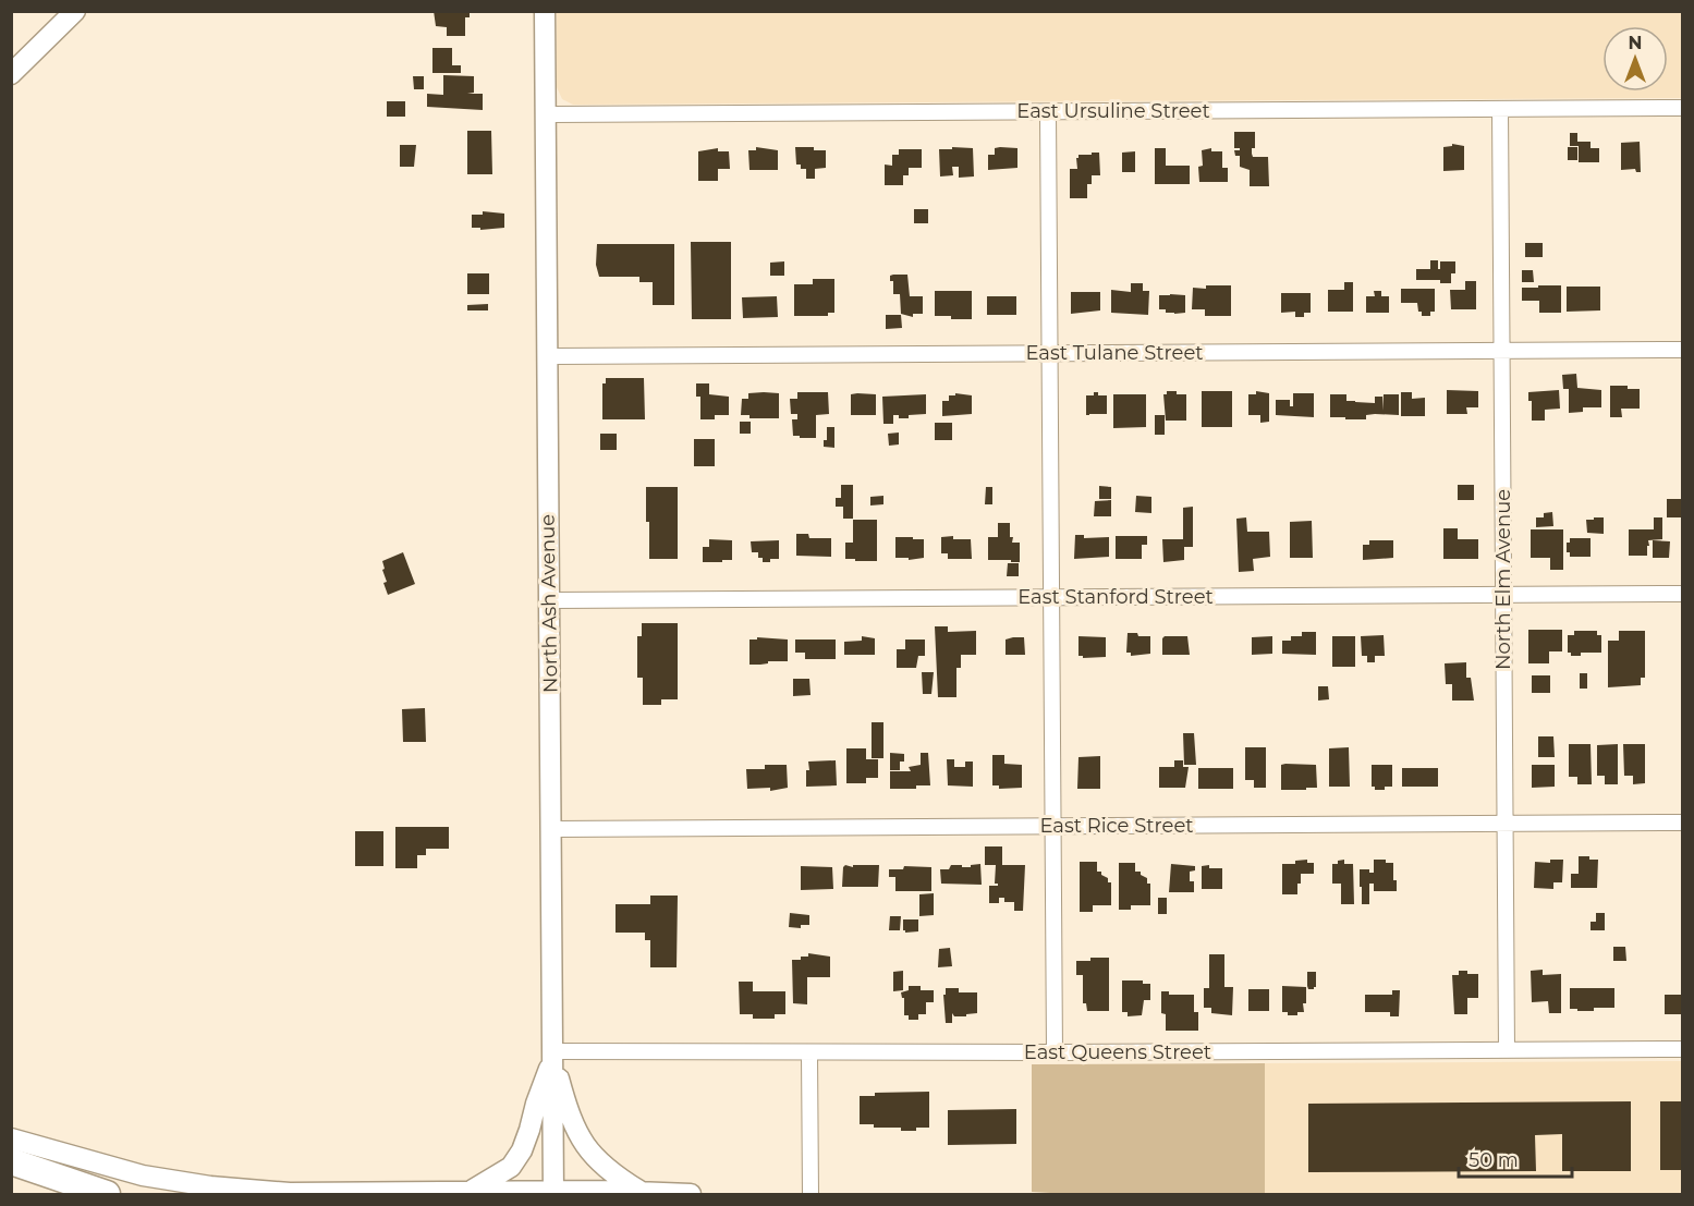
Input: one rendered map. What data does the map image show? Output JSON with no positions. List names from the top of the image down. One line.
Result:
{"streets":{"street":["East Ursuline Street","East Tulane Street","North Elm Avenue","East Stanford Street","North Ash Avenue","East Rice Street","East Queens Street"]},"crossings":[["East Ursuline Street","North Elm Avenue"],["East Ursuline Street","North Ash Avenue"],["East Tulane Street","North Elm Avenue"],["East Tulane Street","North Ash Avenue"],["North Elm Avenue","East Stanford Street"],["North Elm Avenue","East Rice Street"],["North Elm Avenue","East Queens Street"],["East Stanford Street","North Ash Avenue"],["North Ash Avenue","East Rice Street"],["North Ash Avenue","East Queens Street"]],"scale_bar":"50 m","north":"top"}
